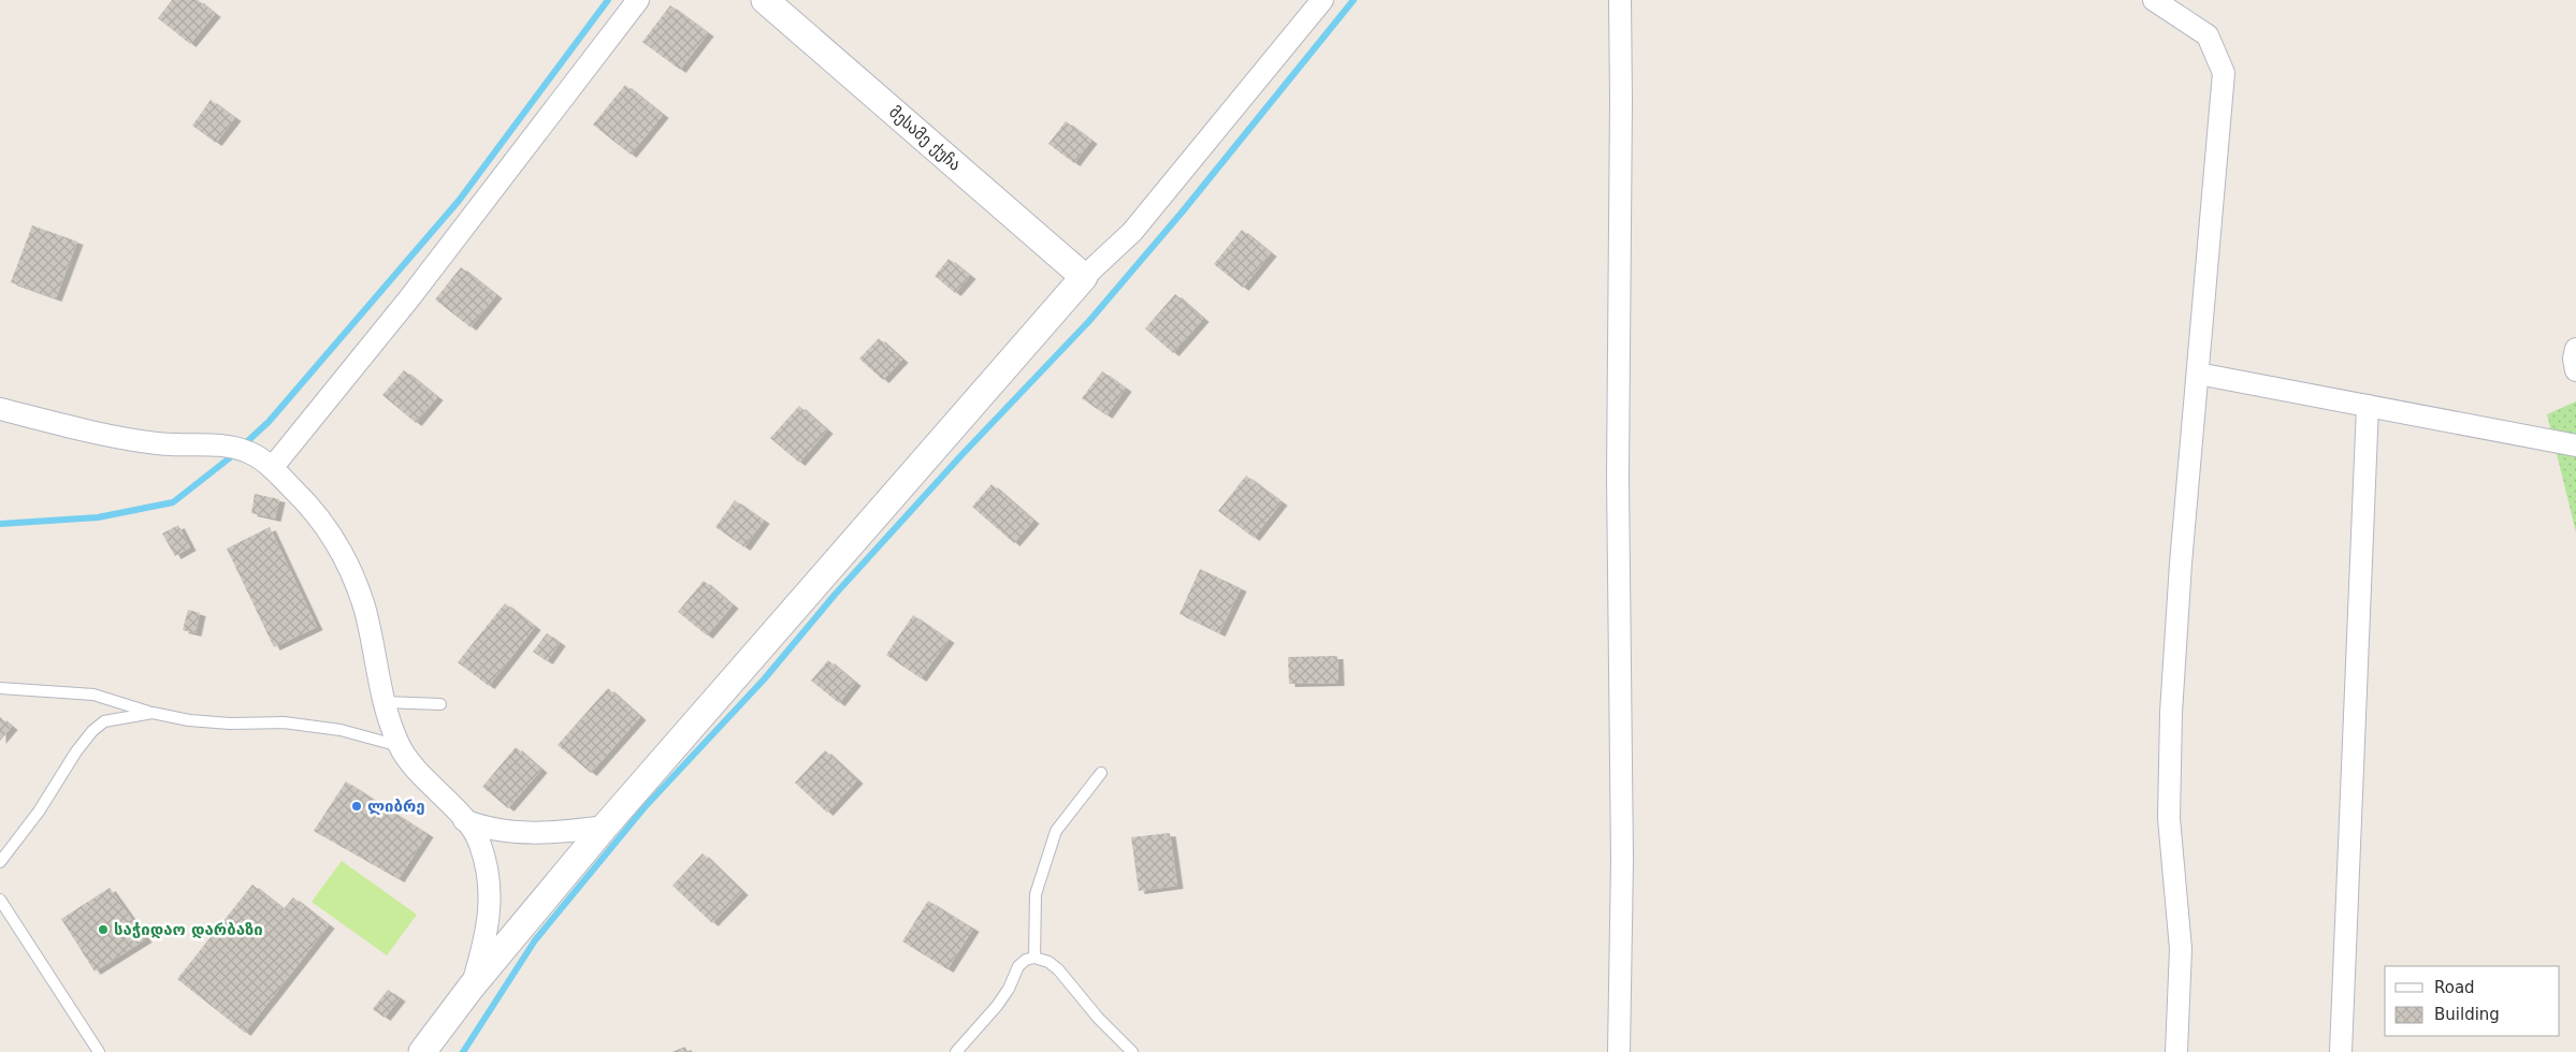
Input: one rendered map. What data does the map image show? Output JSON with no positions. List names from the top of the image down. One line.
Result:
{"streets":{"street":["მესამე ქუჩა"]},"places":["ლიბრე","საჭიდაო დარბაზი"],"legend":["Road","Building"]}
